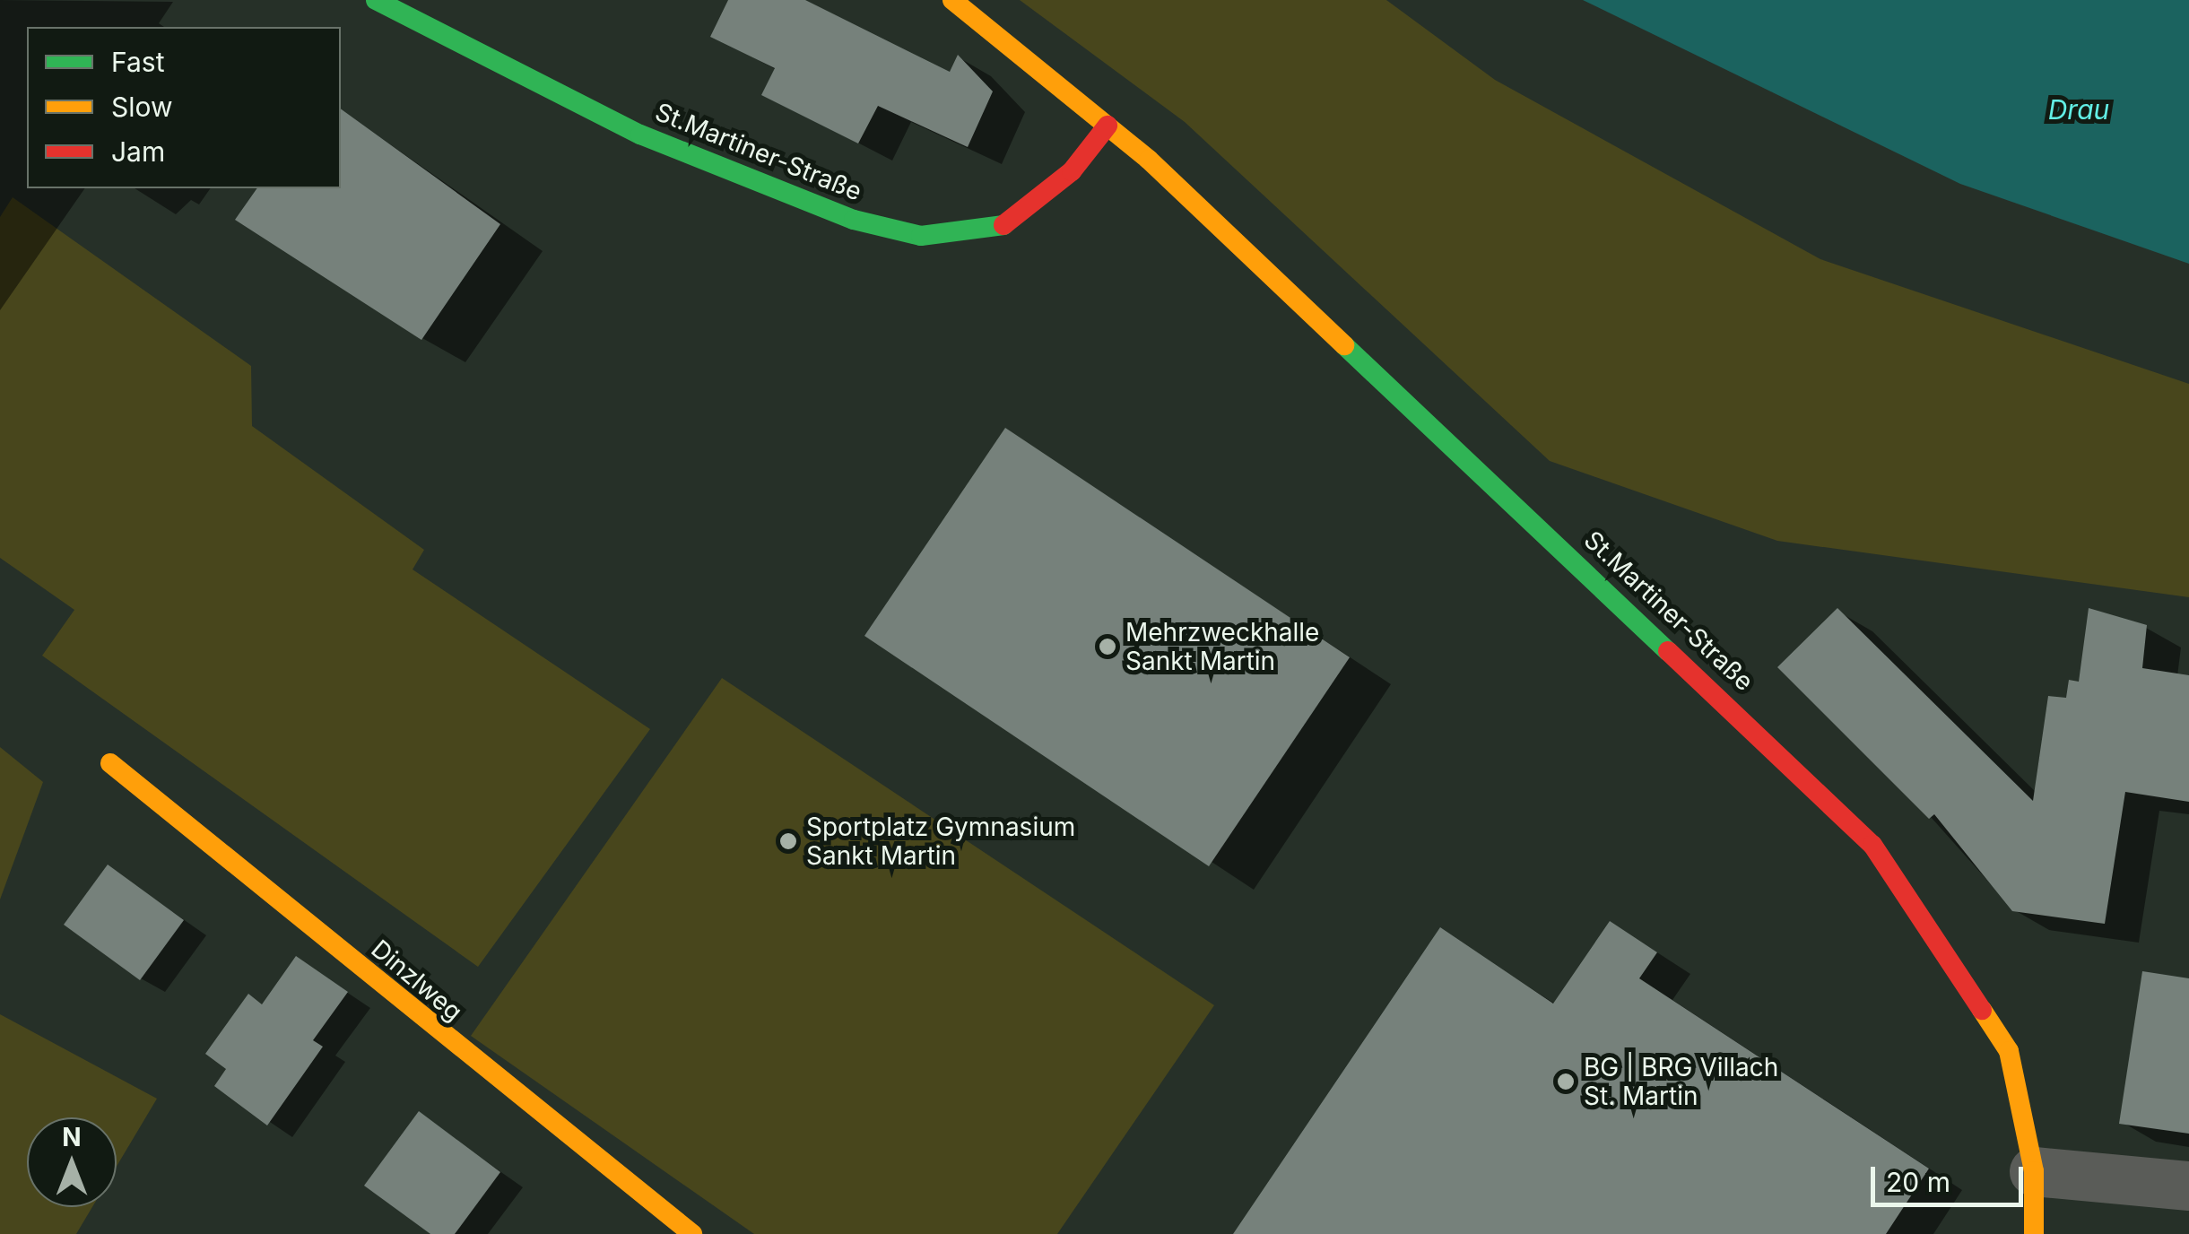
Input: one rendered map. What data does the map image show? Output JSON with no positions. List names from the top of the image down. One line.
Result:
{"streets":{"street":["St.Martiner-Straße","Dinzlweg"]},"water":["Drau"],"places":["Mehrzweckhalle Sankt Martin","Sportplatz Gymnasium Sankt Martin","BG | BRG Villach St. Martin"],"legend":["Fast","Slow","Jam"],"scale_bar":"20 m","north":"top"}
